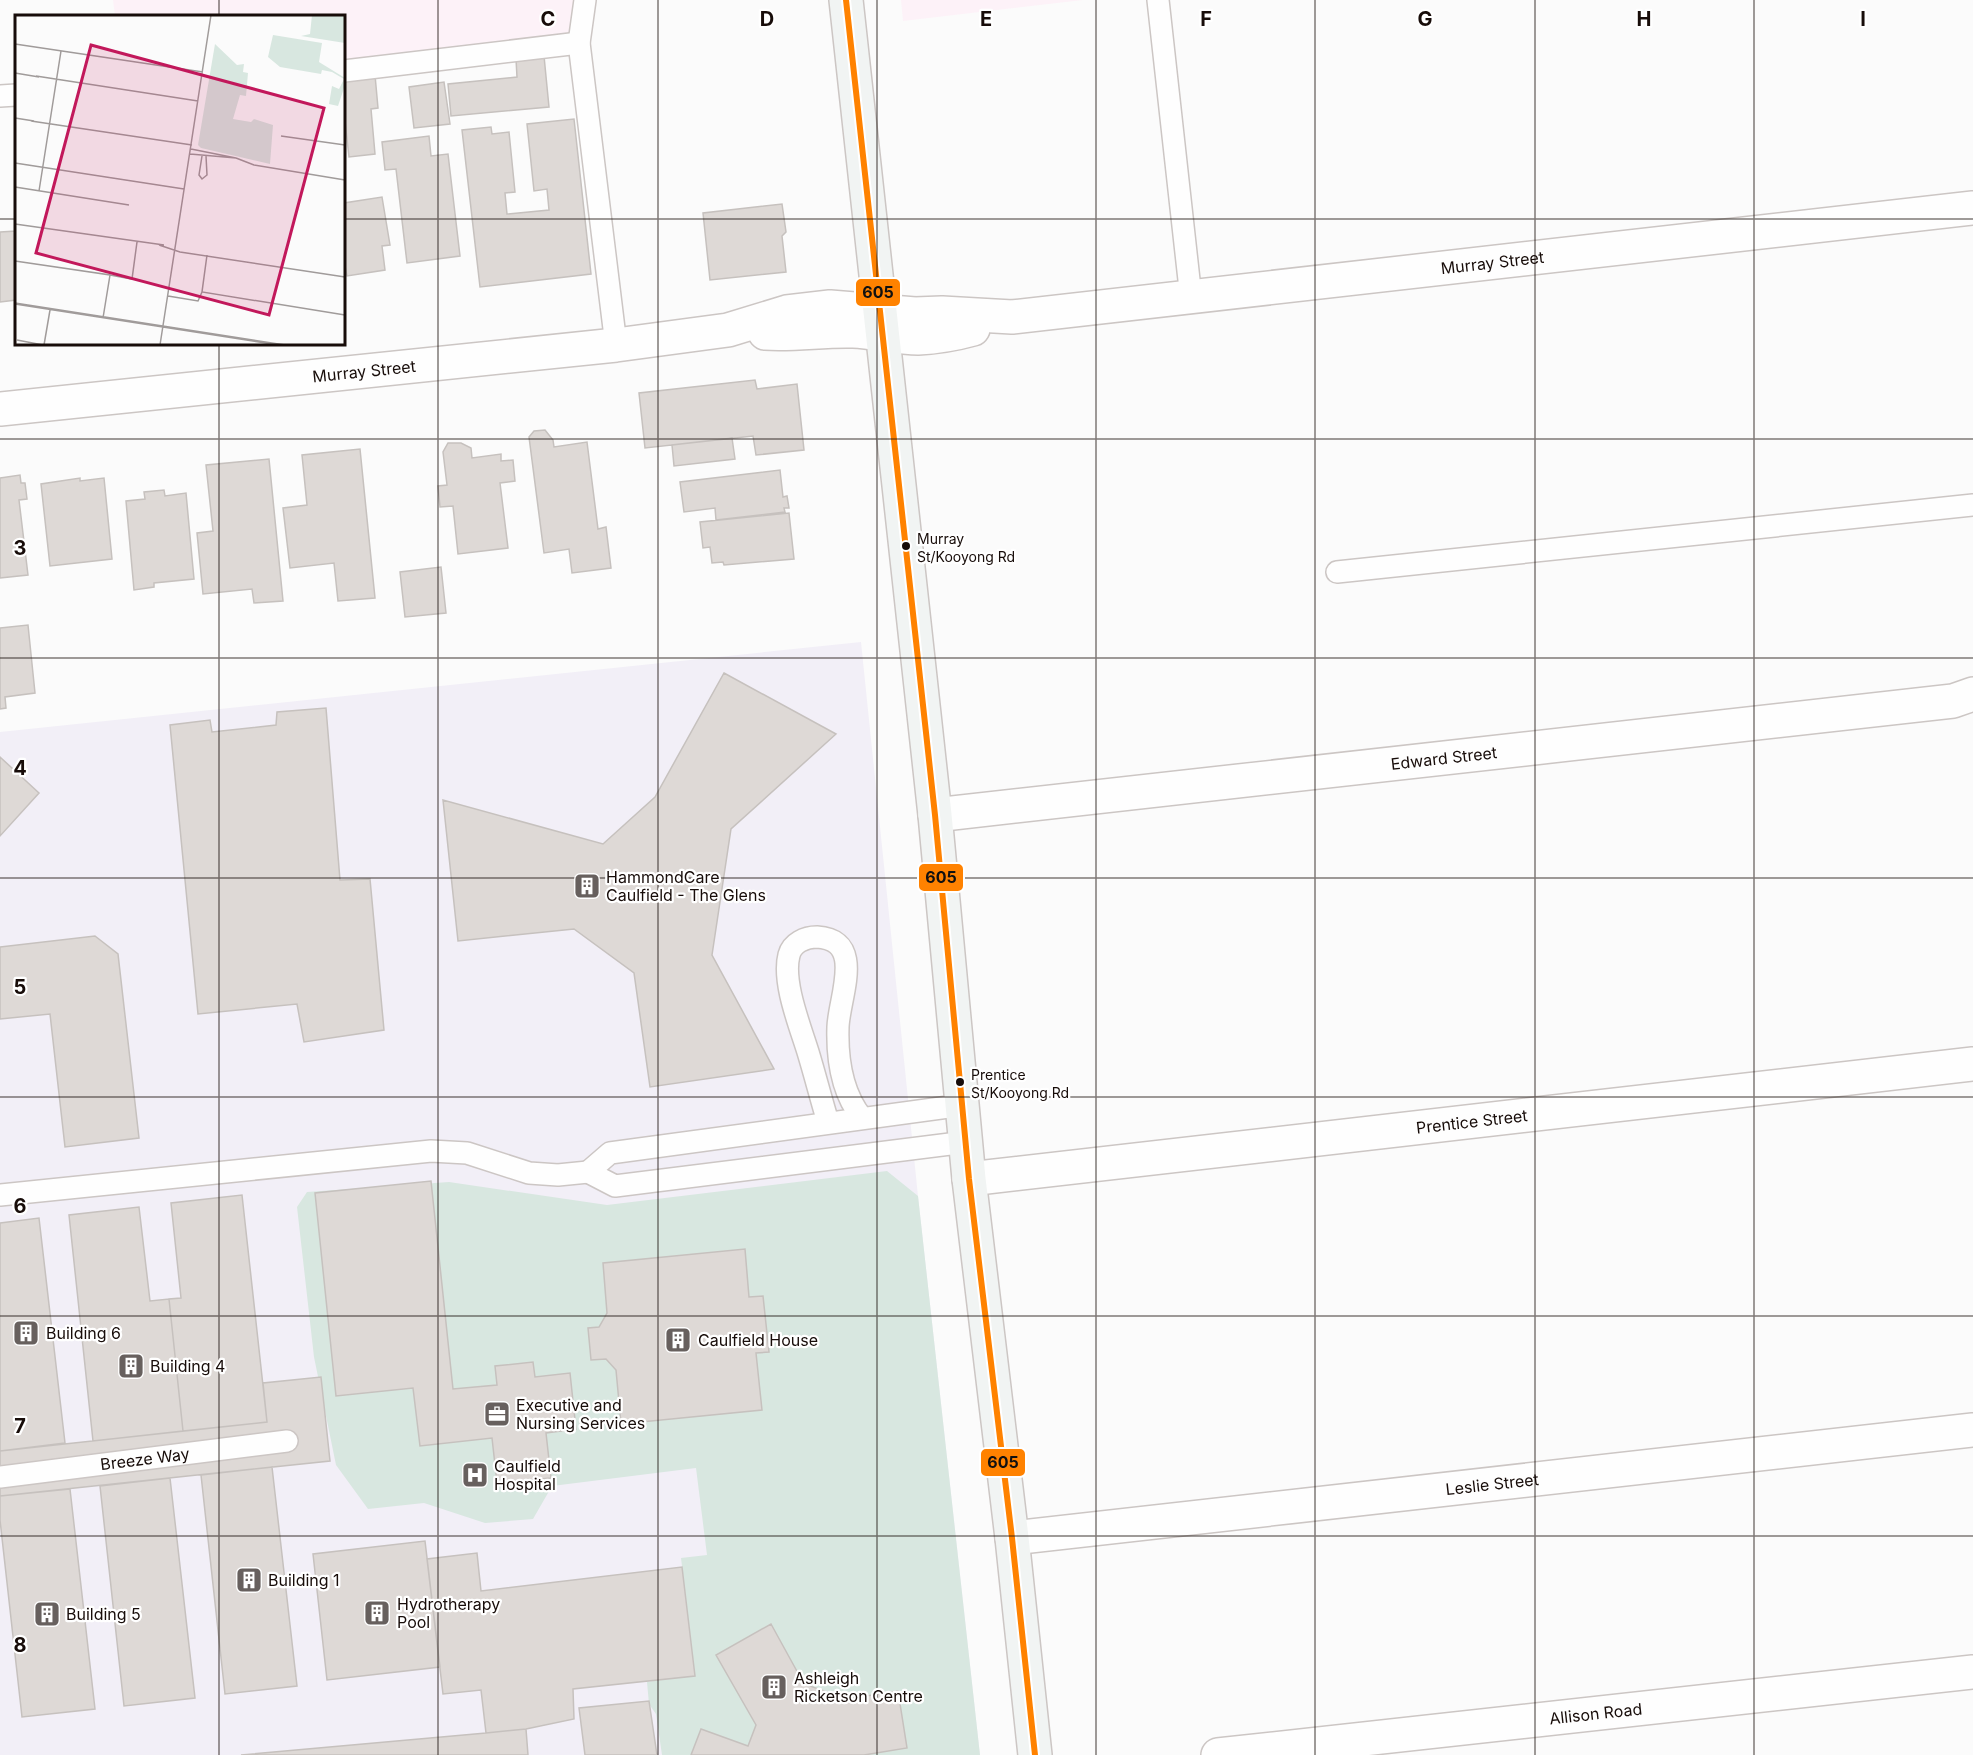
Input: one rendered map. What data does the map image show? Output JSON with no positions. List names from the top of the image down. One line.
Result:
{"streets":{"street":["Murray Street","Edward Street","Prentice Street","Leslie Street","Allison Road"],"lane":["Breeze Way"]},"places":{"other":["Murray St/Kooyong Rd","Prentice St/Kooyong Rd"],"building":["HammondCare Caulfield - The Glens","Building 6","Caulfield House","Building 4","Building 1","Hydrotherapy Pool","Building 5","Ashleigh Ricketson Centre"],"office":["Executive and Nursing Services"],"hospital":["Caulfield Hospital"]},"lines":["transit line 605"],"grid":{"columns":["C","D","E","F","G","H","I"],"rows":["3","4","5","6","7","8"]}}
